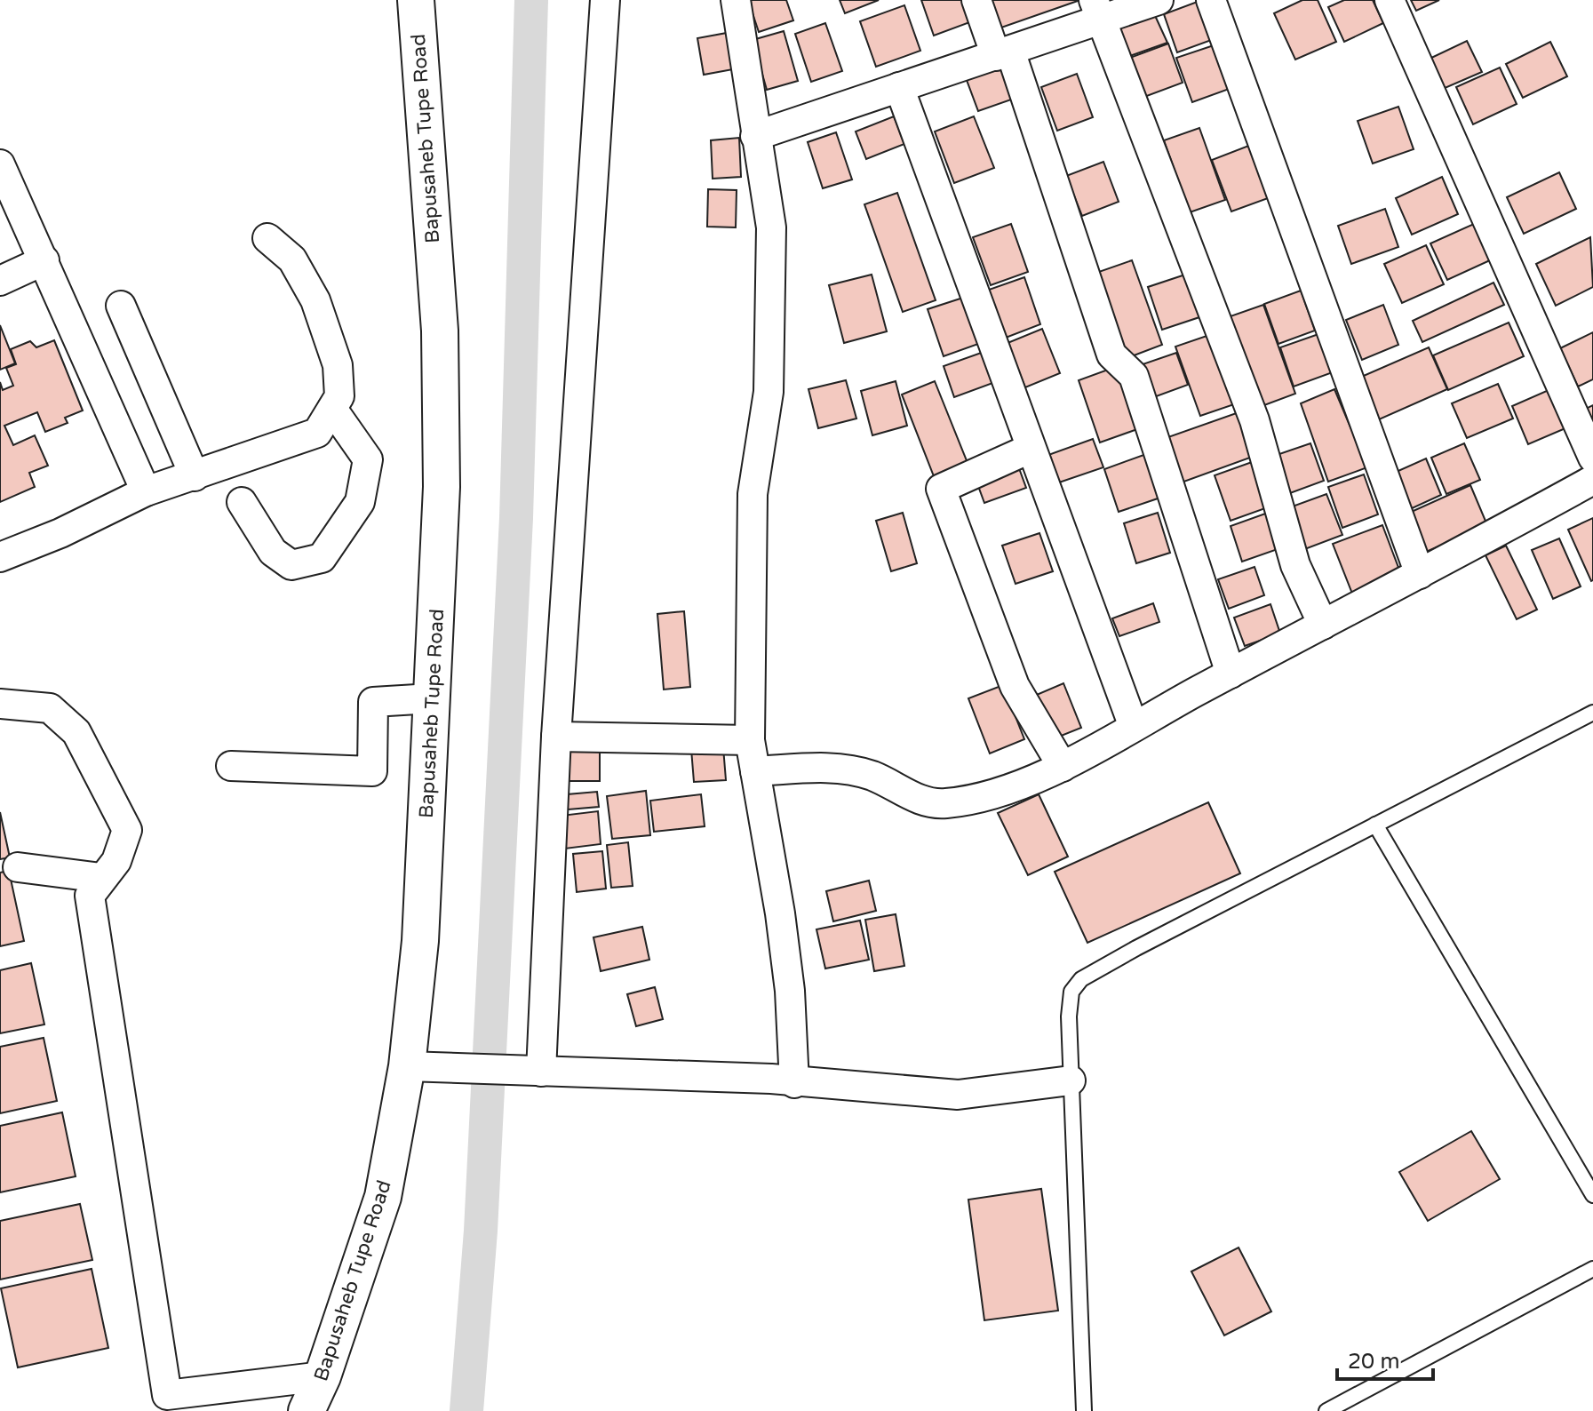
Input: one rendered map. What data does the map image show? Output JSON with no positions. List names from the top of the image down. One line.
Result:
{"streets":{"street":["Bapusaheb Tupe Road"]},"scale_bar":"20 m"}
